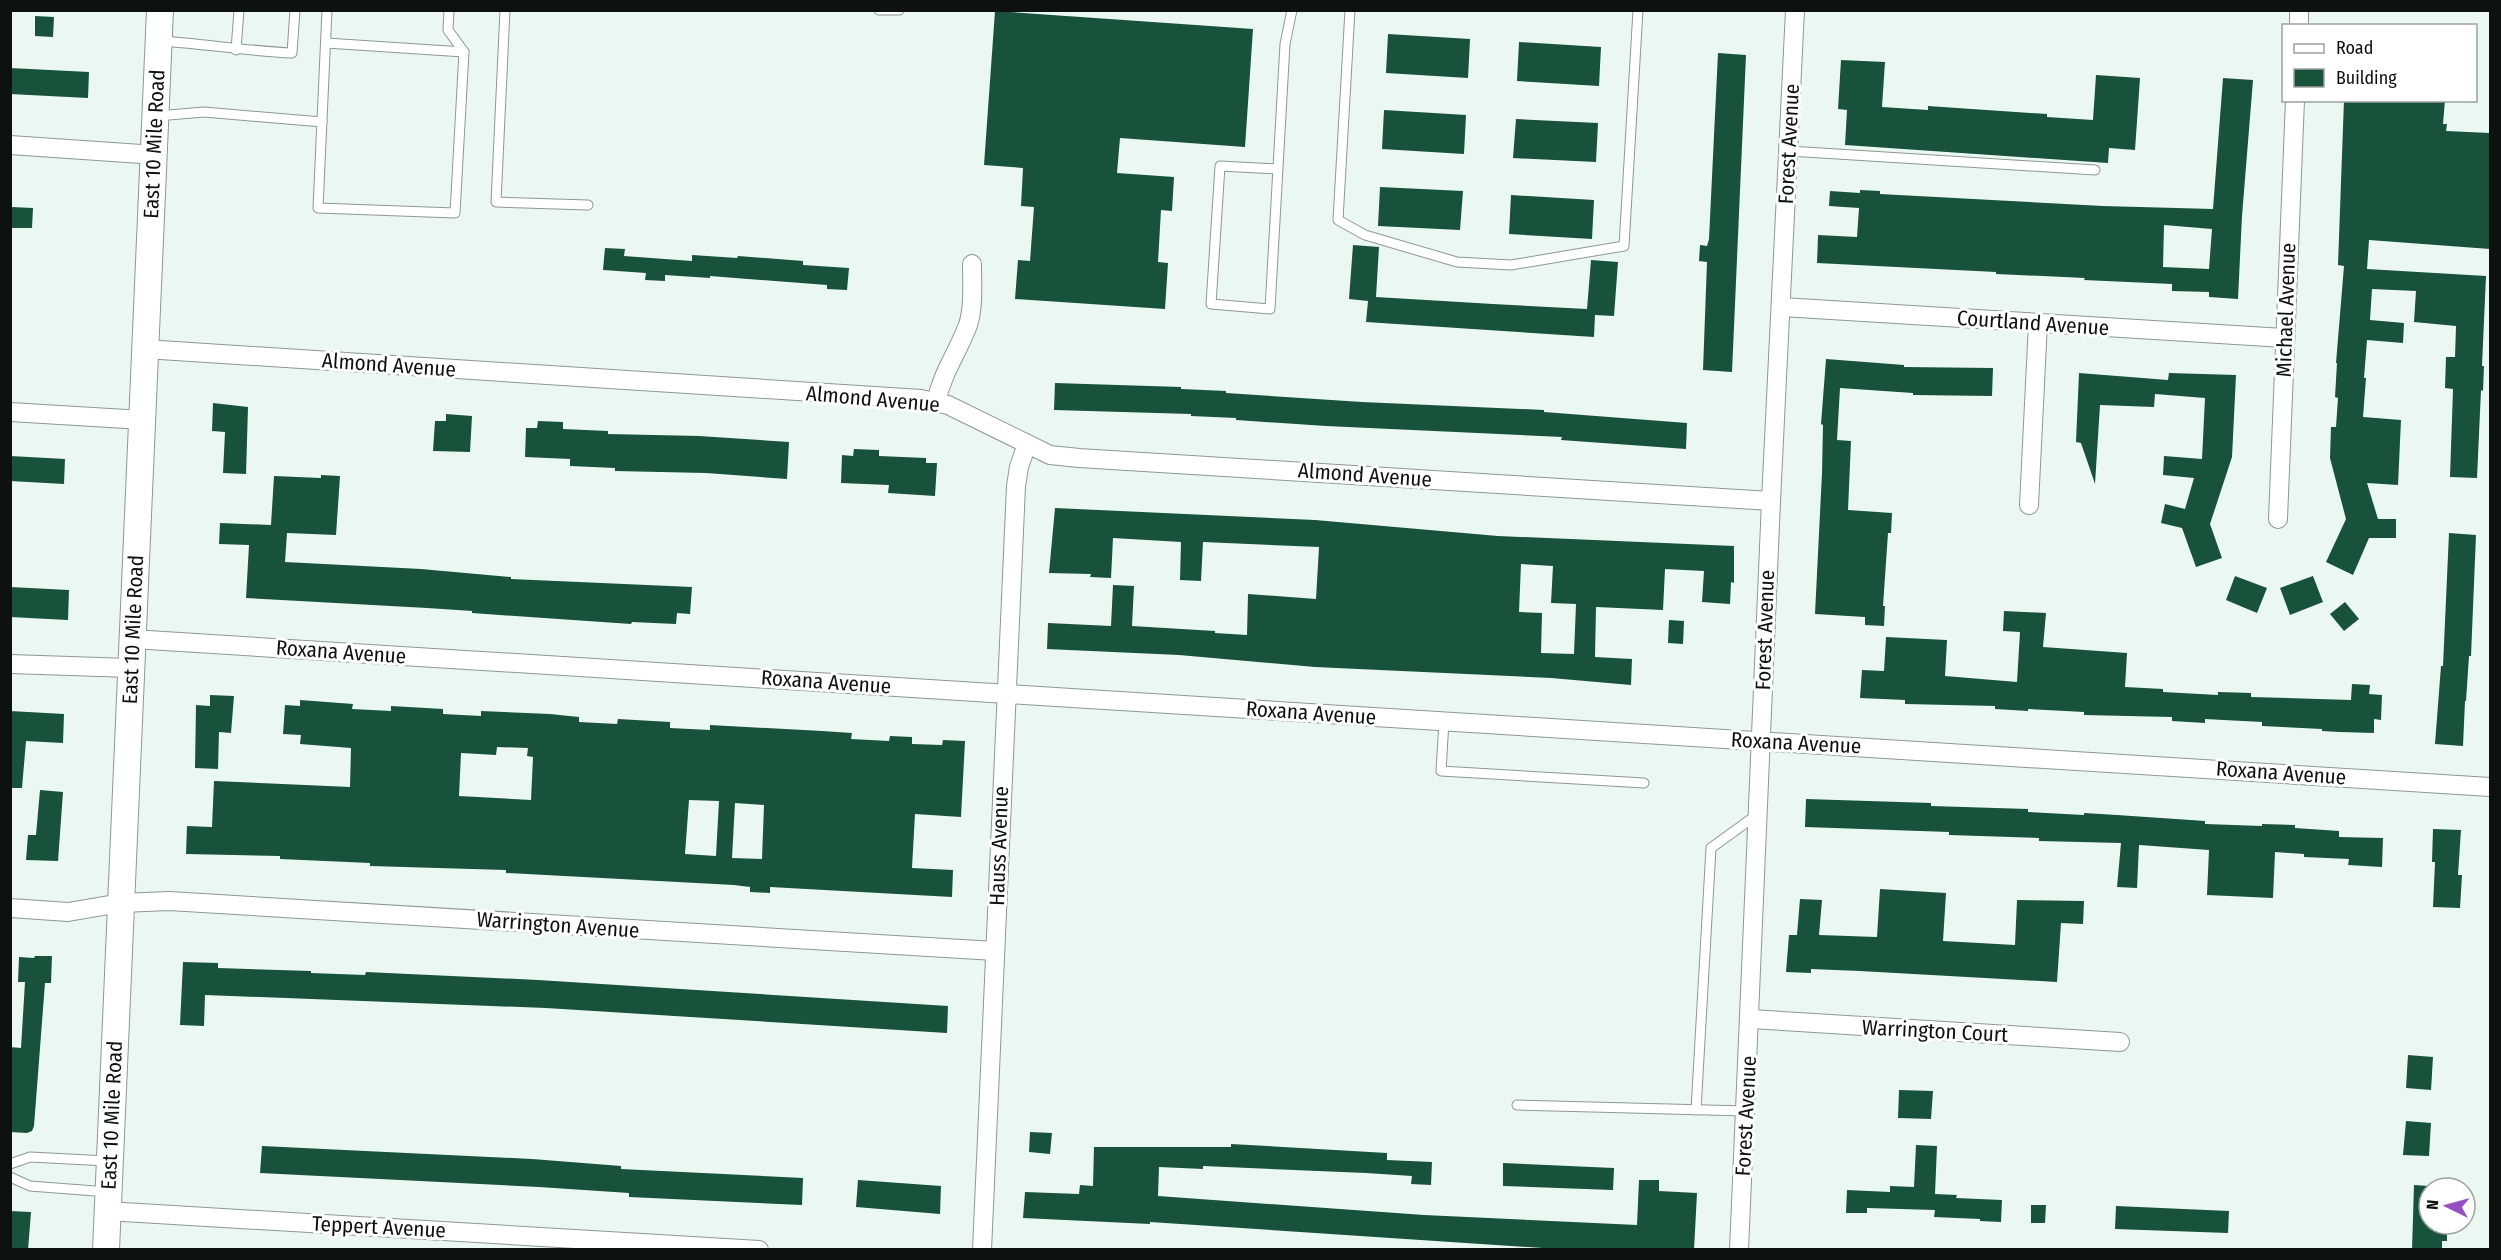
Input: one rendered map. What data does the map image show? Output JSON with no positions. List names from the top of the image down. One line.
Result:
{"streets":{"main road":["East 10 Mile Road"],"street":["Forest Avenue","Michael Avenue","Courtland Avenue","Almond Avenue","Roxana Avenue","Hauss Avenue","Warrington Avenue","Warrington Court","Teppert Avenue"]},"crossings":[["Forest Avenue","Courtland Avenue"],["Forest Avenue","Almond Avenue"],["Forest Avenue","Roxana Avenue"],["Forest Avenue","Warrington Court"],["East 10 Mile Road","Almond Avenue"],["East 10 Mile Road","Roxana Avenue"],["East 10 Mile Road","Warrington Avenue"],["East 10 Mile Road","Teppert Avenue"],["Michael Avenue","Courtland Avenue"],["Almond Avenue","Hauss Avenue"],["Roxana Avenue","Hauss Avenue"],["Hauss Avenue","Warrington Avenue"]],"legend":["Road","Building"],"north":"left"}
